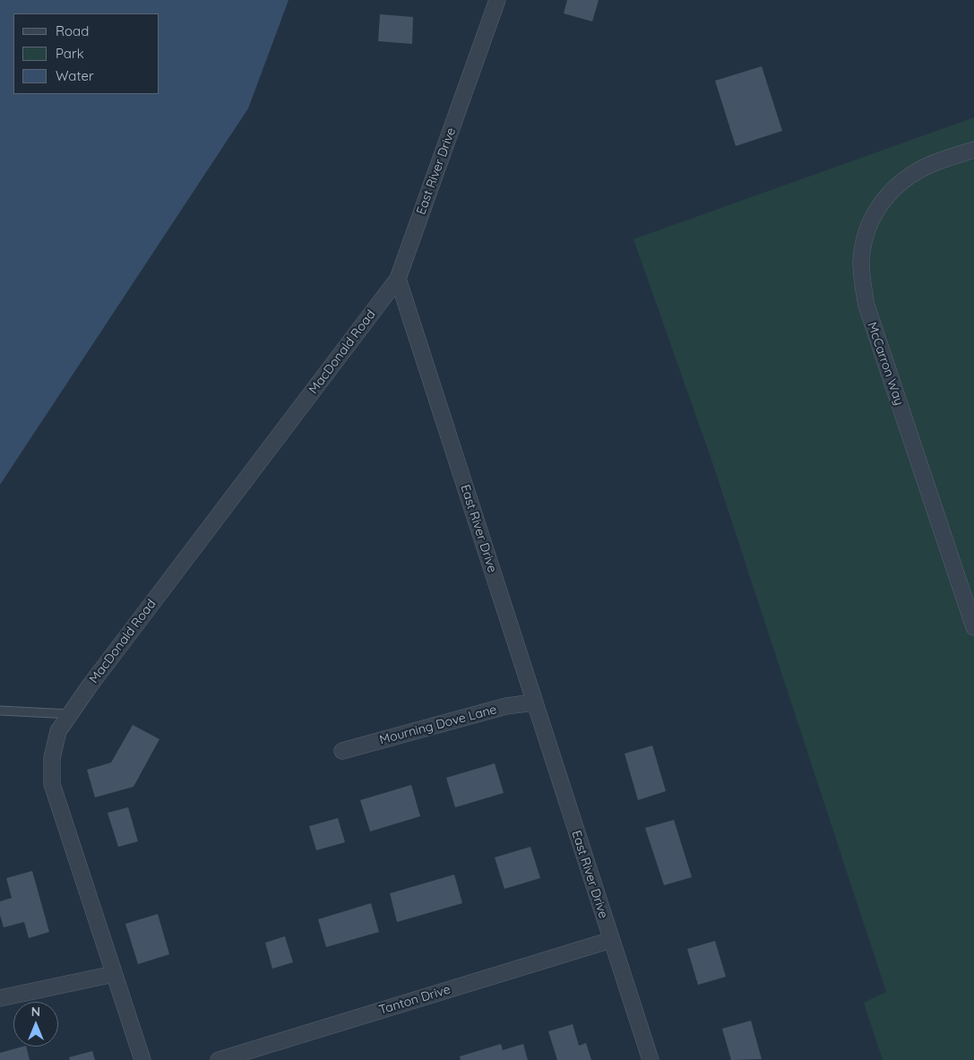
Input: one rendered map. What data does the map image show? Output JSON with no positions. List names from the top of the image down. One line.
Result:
{"streets":{"street":["East River Drive","MacDonald Road","McCarron Way","Mourning Dove Lane","Tanton Drive"]},"crossings":[["East River Drive","MacDonald Road"],["East River Drive","Mourning Dove Lane"],["East River Drive","Tanton Drive"]],"legend":["Road","Park","Water"],"north":"top"}
